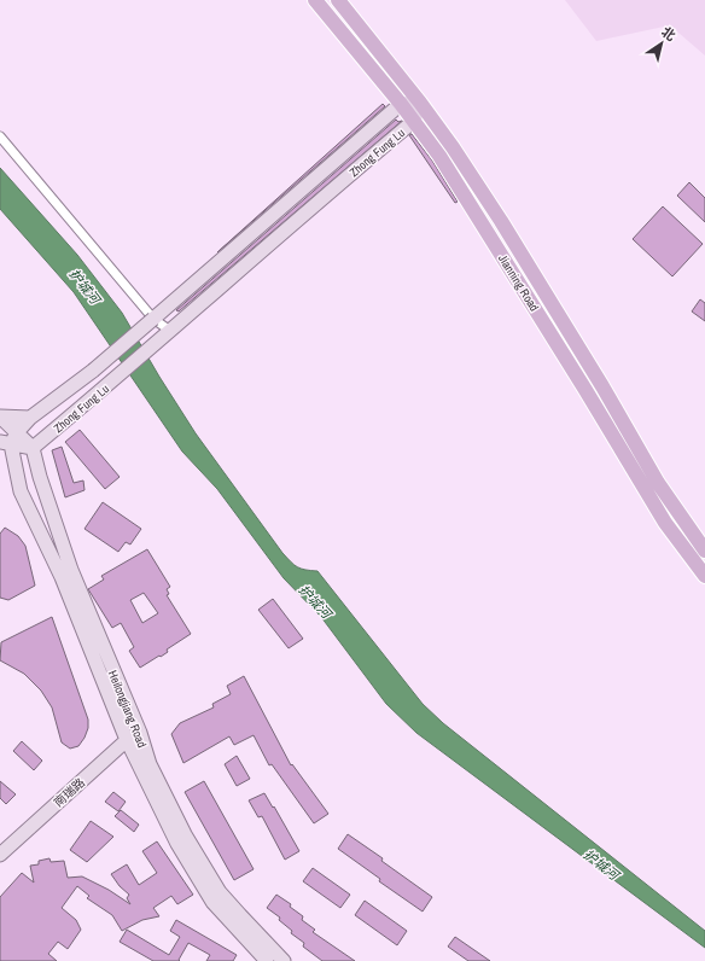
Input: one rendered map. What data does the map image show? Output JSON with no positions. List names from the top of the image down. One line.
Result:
{"streets":{"main road":["Jianning Road"],"street":["Zhong Fung Lu","Heilongjiang Road","南瑞路"]},"crossings":[["Zhong Fung Lu","Jianning Road"],["Zhong Fung Lu","Heilongjiang Road"],["Heilongjiang Road","南瑞路"]],"water":["护城河"],"north":"top right"}
